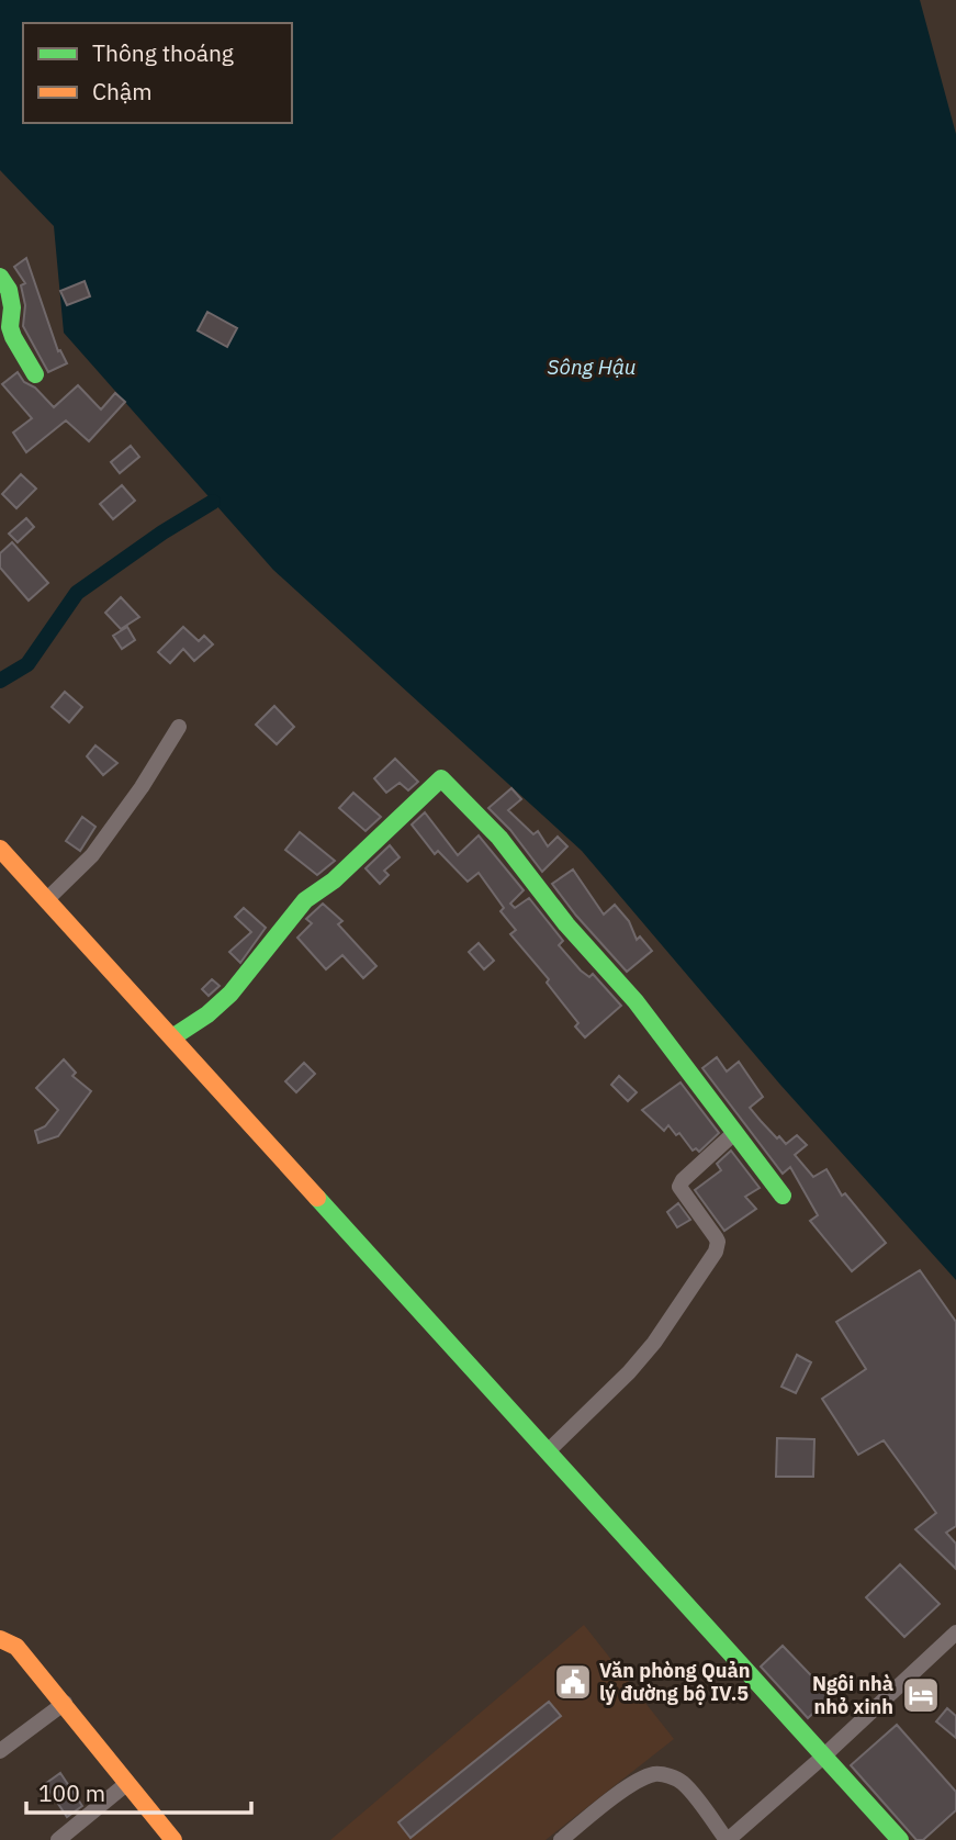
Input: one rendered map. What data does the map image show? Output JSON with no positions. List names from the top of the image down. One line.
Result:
{"water":["Sông Hậu"],"places":{"public building":["Văn phòng Quản lý đường bộ IV.5"],"hotel":["Ngôi nhà nhỏ xinh"]},"legend":["Thông thoáng","Chậm"],"scale_bar":"100 m"}
